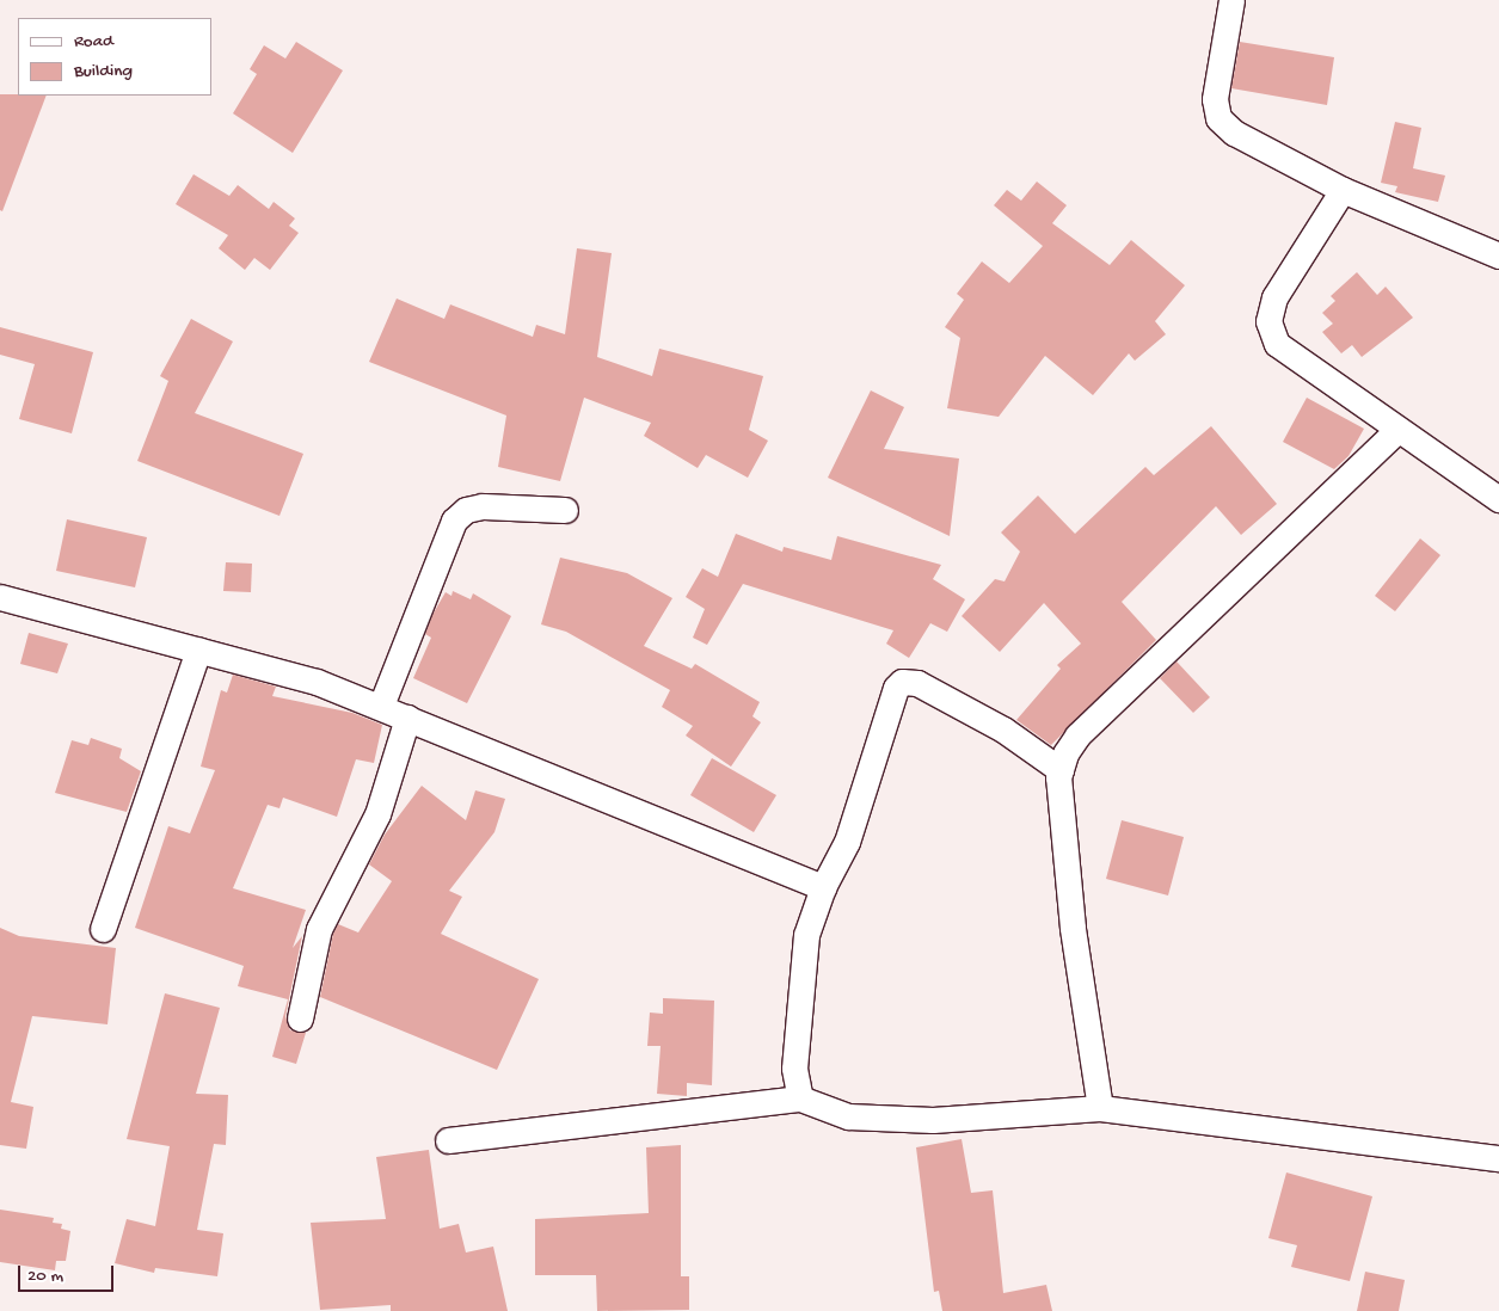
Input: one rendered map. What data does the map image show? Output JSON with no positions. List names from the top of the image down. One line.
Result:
{"legend":["Road","Building"],"scale_bar":"20 m"}
